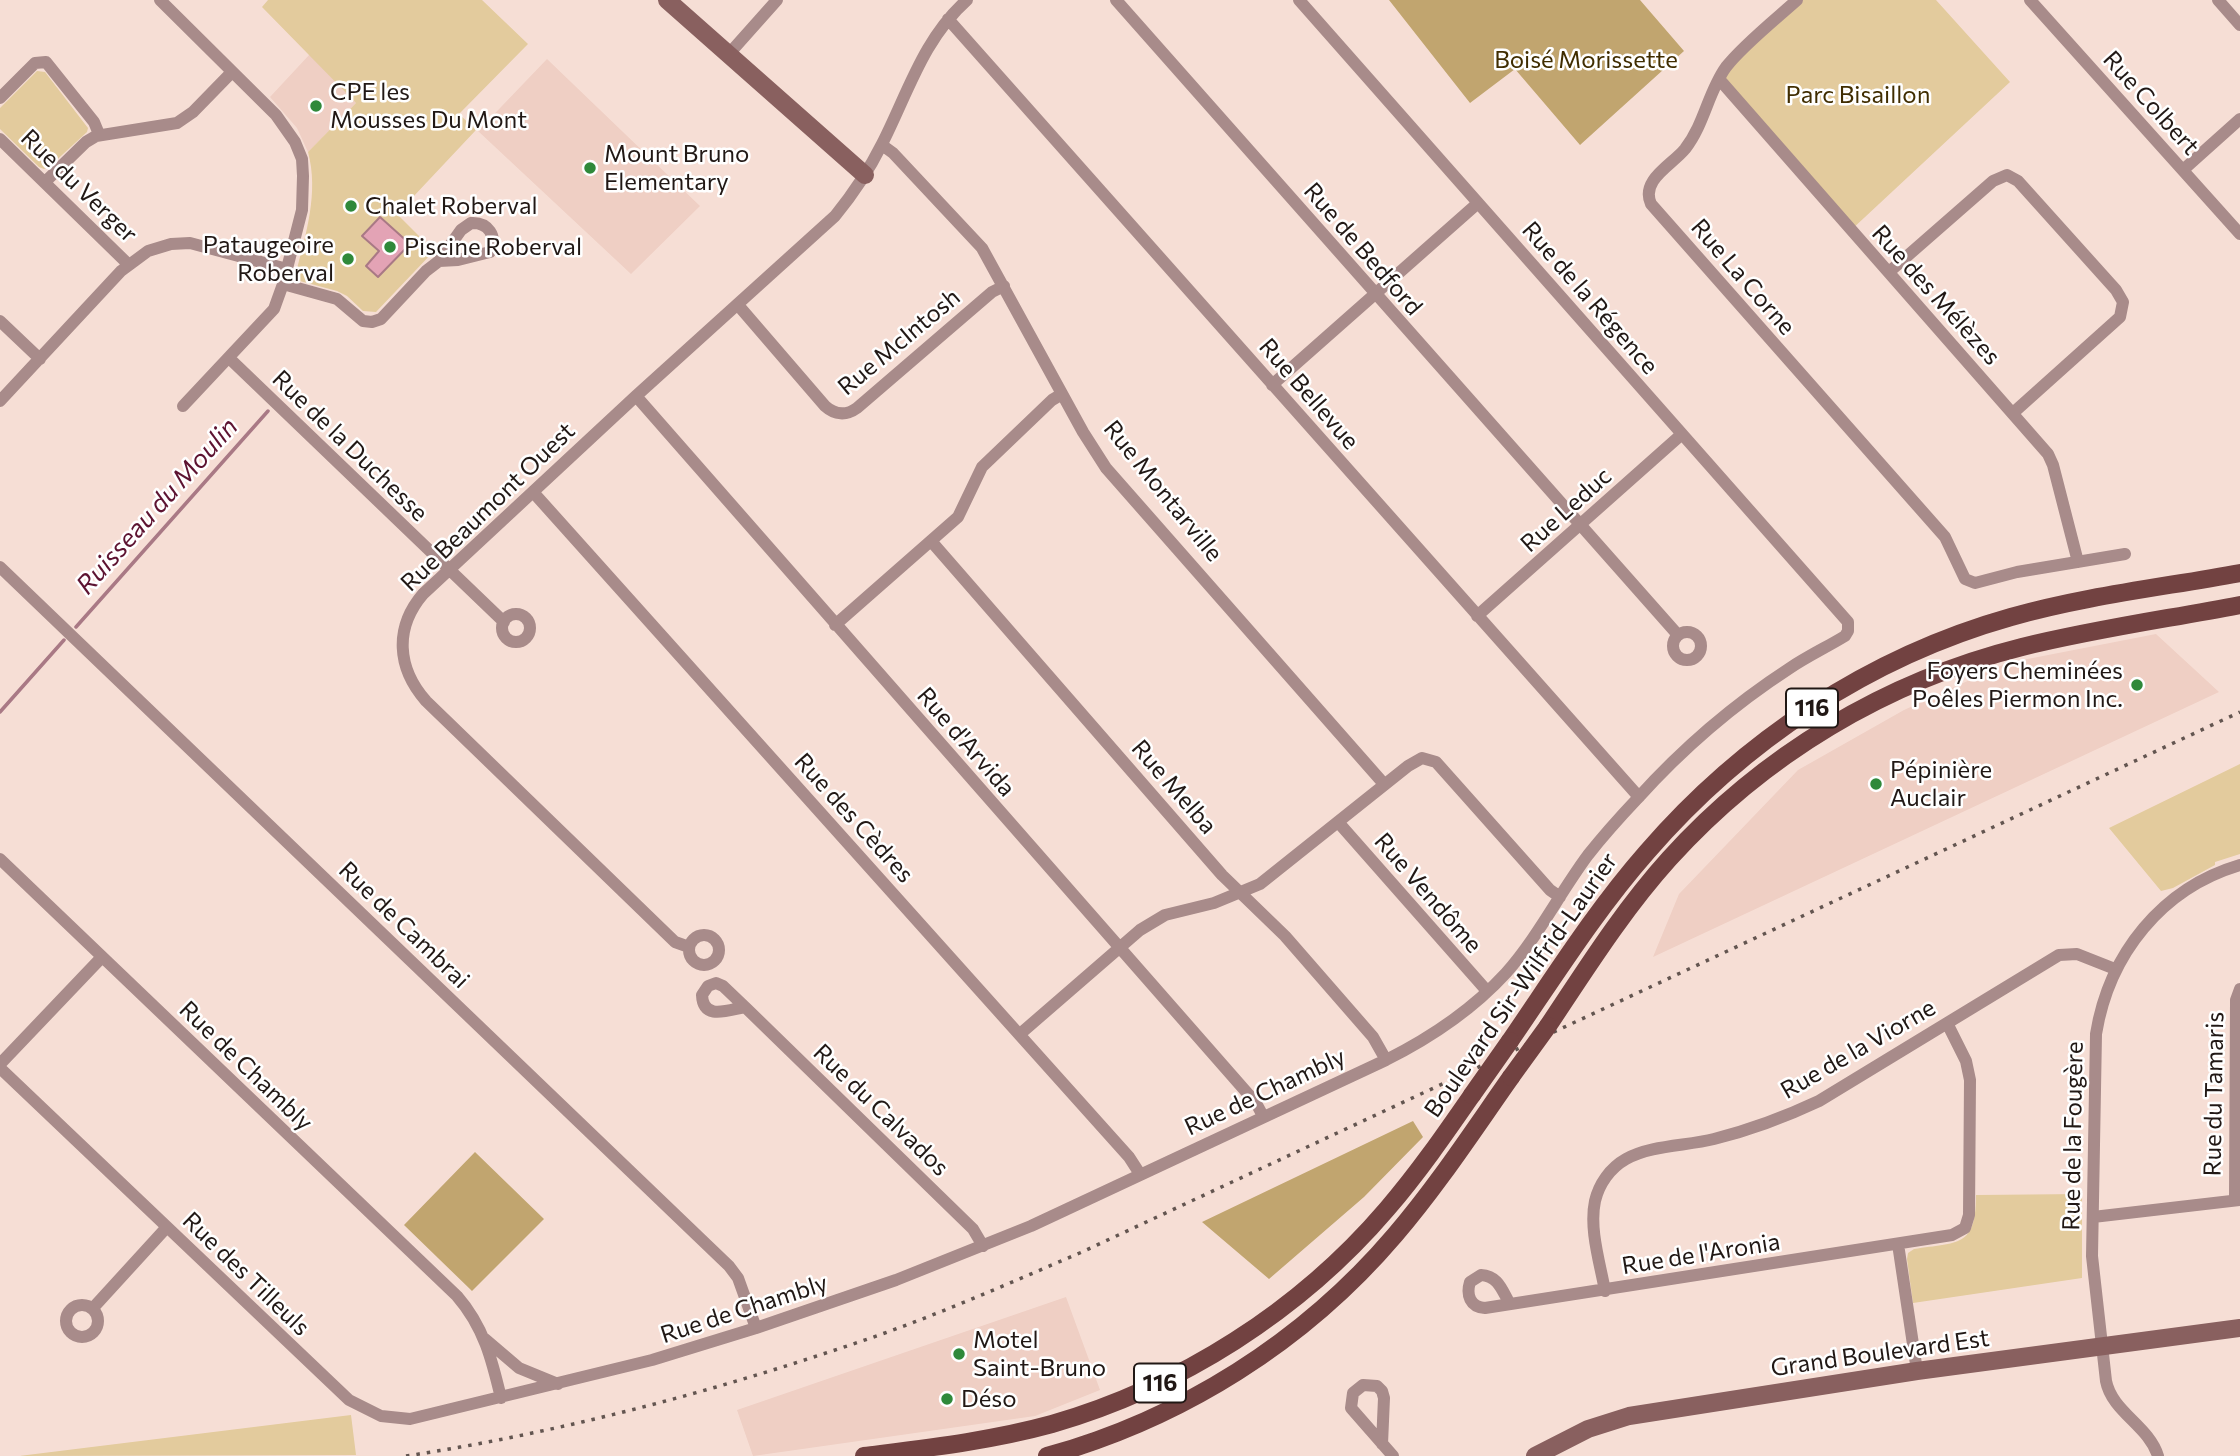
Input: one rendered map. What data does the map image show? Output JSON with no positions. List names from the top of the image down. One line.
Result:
{"streets":{"main road":["116","Boulevard Sir-Wilfrid-Laurier"],"street":["Rue Colbert","Rue du Verger","Rue de Bedford","Rue La Corne","Rue des Mélèzes","Rue de la Régence","Rue McIntosh","Rue Bellevue","Rue de la Duchesse","Rue Montarville","Rue Beaumont Ouest","Rue Leduc","Rue d'Arvida","Rue Melba","Rue des Cèdres","Rue Vendôme","Rue de Cambrai","Rue de la Viorne","Rue de Chambly","Rue du Tamaris","Rue du Calvados","Rue de la Fougère","Rue de l'Aronia","Rue des Tilleuls","Grand Boulevard Est"]},"crossings":[["Rue de Bedford","Rue Leduc"],["Rue La Corne","Rue des Mélèzes"],["Rue de la Régence","Rue Leduc"],["Rue de la Régence","Rue de Chambly"],["Rue McIntosh","Rue Montarville"],["Rue McIntosh","Rue Beaumont Ouest"],["Rue Bellevue","Rue Beaumont Ouest"],["Rue Bellevue","Rue Leduc"],["Rue Bellevue","Rue de Chambly"],["Rue de la Duchesse","Rue Beaumont Ouest"],["Rue Montarville","Rue Beaumont Ouest"],["Rue Beaumont Ouest","Rue d'Arvida"],["Rue Beaumont Ouest","Rue des Cèdres"],["Rue d'Arvida","Rue de Chambly"],["Rue Melba","Rue de Chambly"],["Rue des Cèdres","Rue de Chambly"],["Rue Vendôme","Rue de Chambly"],["Rue de Cambrai","Rue de Chambly"],["Rue de la Viorne","Rue de la Fougère"],["Rue de la Viorne","Rue de l'Aronia"],["Rue de Chambly","Rue du Calvados"],["Rue de Chambly","Rue des Tilleuls"],["Rue du Tamaris","Rue de la Fougère"],["Rue de la Fougère","Grand Boulevard Est"]],"water":["Ruisseau du Moulin"],"parks":["Boisé Morissette","Parc Bisaillon"],"places":["CPE les Mousses Du Mont","Mount Bruno Elementary","Chalet Roberval","Piscine Roberval","Pataugeoire Roberval","Foyers Cheminées Poêles Piermon Inc.","Pépinière Auclair","Motel Saint-Bruno","Déso"]}
